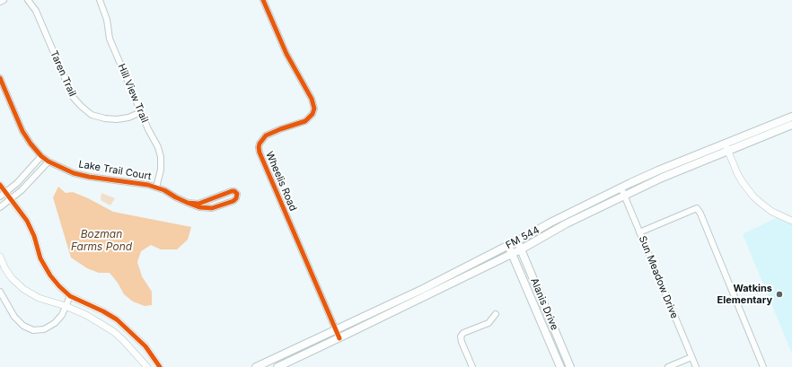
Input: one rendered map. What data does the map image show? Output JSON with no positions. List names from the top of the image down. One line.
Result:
{"streets":{"main road":["FM 544","Alanis Drive"],"street":["Taren Trail","Hill View Trail","Lake Trail Court","Wheelis Road","Sun Meadow Drive"]},"crossings":[["Taren Trail","Hill View Trail"],["Hill View Trail","Lake Trail Court"],["Wheelis Road","FM 544"],["FM 544","Sun Meadow Drive"],["FM 544","Alanis Drive"]],"water":["Bozman Farms Pond"],"places":["Watkins Elementary"]}
